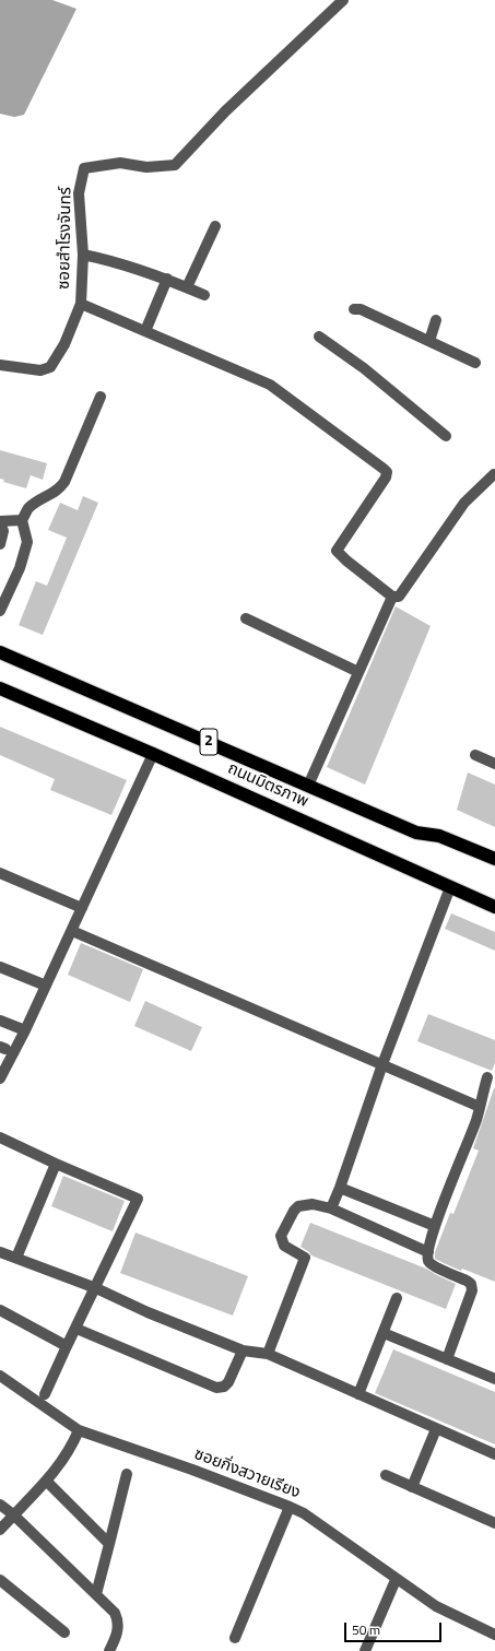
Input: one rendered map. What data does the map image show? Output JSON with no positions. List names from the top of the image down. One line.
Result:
{"streets":{"highway":["2","ถนนมิตรภาพ"],"street":["ซอยสำโรงจันทร์","ซอยกิ่งสวายเรียง"]},"scale_bar":"50 m"}
